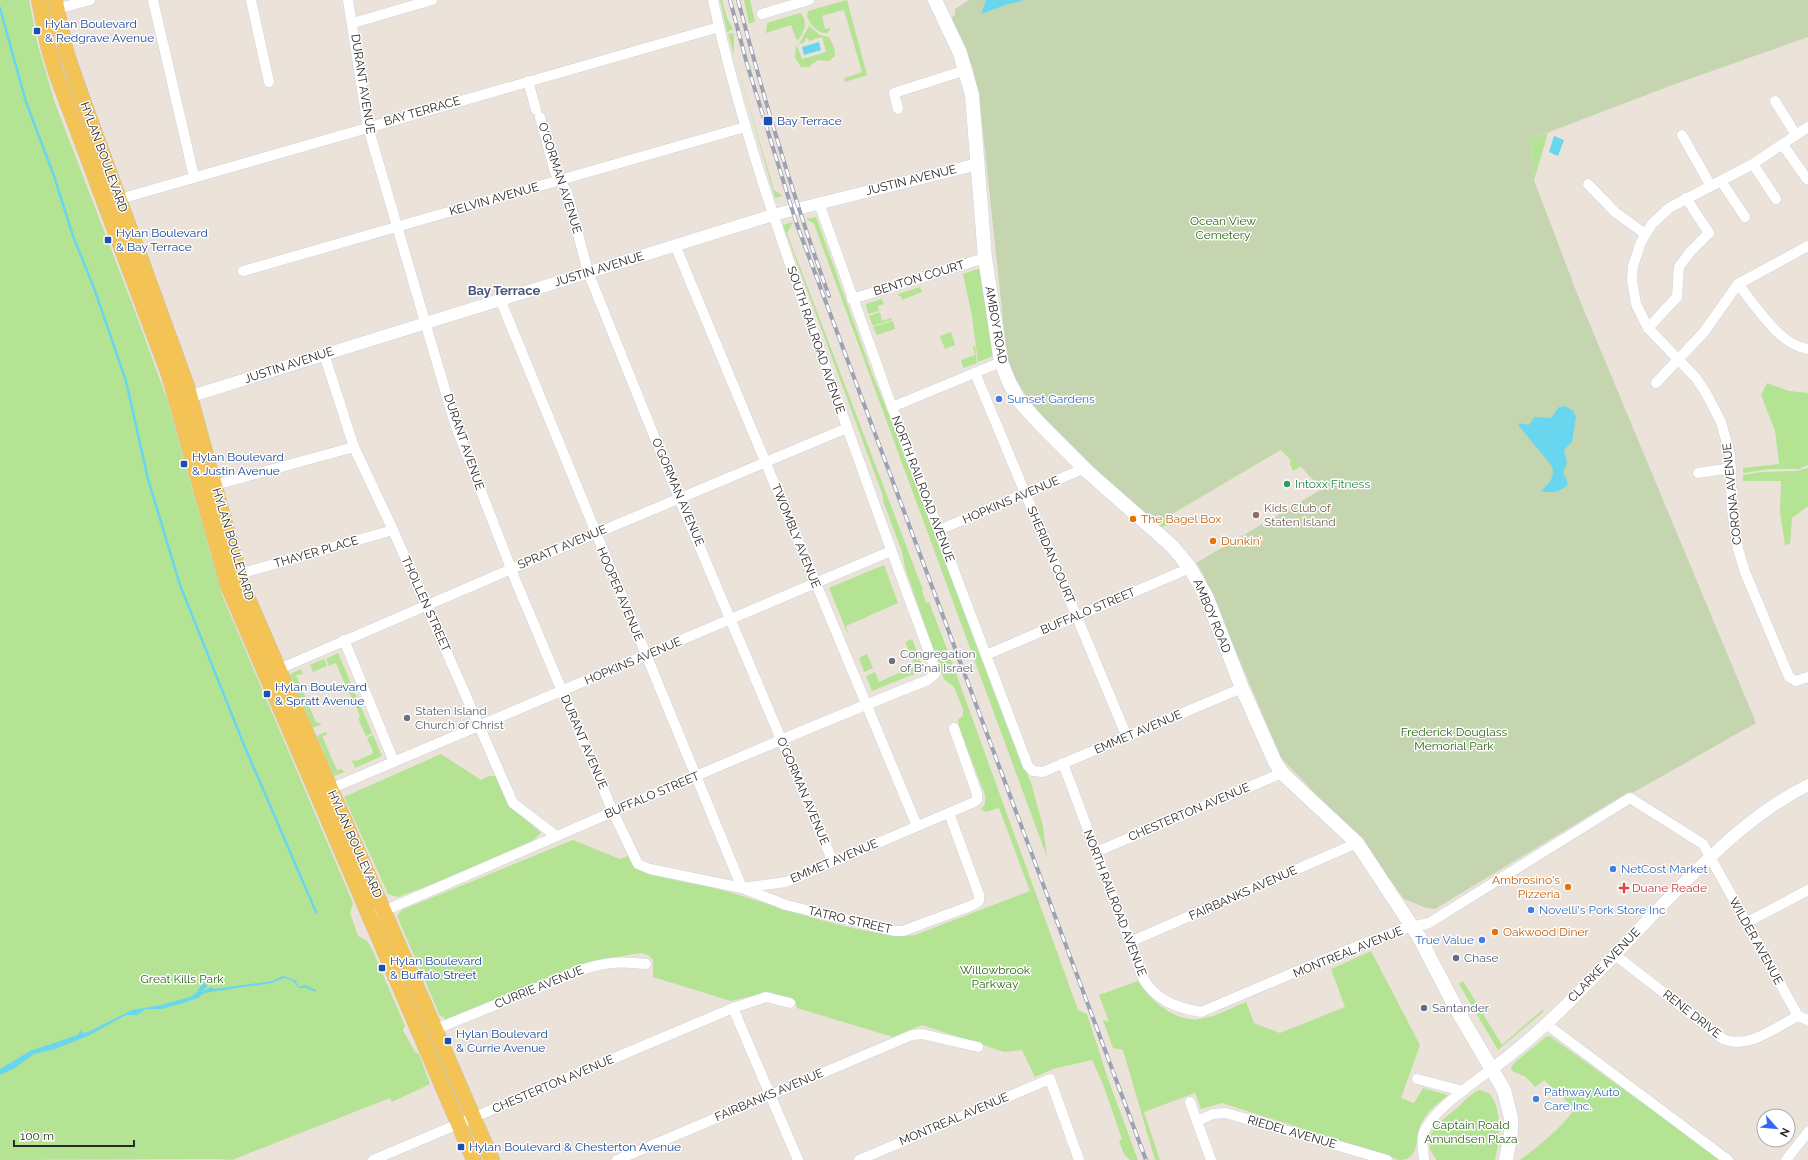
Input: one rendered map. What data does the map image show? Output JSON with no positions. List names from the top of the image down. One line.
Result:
{"streets":{"main road":["HYLAN BOULEVARD","AMBOY ROAD"],"street":["DURANT AVENUE","BAY TERRACE","O'GORMAN AVENUE","JUSTIN AVENUE","KELVIN AVENUE","BENTON COURT","SOUTH RAILROAD AVENUE","NORTH RAILROAD AVENUE","CORONA AVENUE","HOPKINS AVENUE","TWOMBLY AVENUE","SPRATT AVENUE","THAYER PLACE","SHERIDAN COURT","HOOPER AVENUE","THOLLEN STREET","BUFFALO STREET","EMMET AVENUE","CHESTERTON AVENUE","FAIRBANKS AVENUE","TATRO STREET","WILDER AVENUE","MONTREAL AVENUE","CLARKE AVENUE","CURRIE AVENUE","RENE DRIVE","RIEDEL AVENUE"]},"crossings":[["DURANT AVENUE","BAY TERRACE"],["DURANT AVENUE","JUSTIN AVENUE"],["DURANT AVENUE","KELVIN AVENUE"],["DURANT AVENUE","HOPKINS AVENUE"],["DURANT AVENUE","SPRATT AVENUE"],["DURANT AVENUE","BUFFALO STREET"],["DURANT AVENUE","EMMET AVENUE"],["BAY TERRACE","HYLAN BOULEVARD"],["BAY TERRACE","O'GORMAN AVENUE"],["BAY TERRACE","SOUTH RAILROAD AVENUE"],["HYLAN BOULEVARD","JUSTIN AVENUE"],["HYLAN BOULEVARD","HOPKINS AVENUE"],["HYLAN BOULEVARD","SPRATT AVENUE"],["HYLAN BOULEVARD","THAYER PLACE"],["HYLAN BOULEVARD","BUFFALO STREET"],["HYLAN BOULEVARD","CHESTERTON AVENUE"],["HYLAN BOULEVARD","CURRIE AVENUE"],["O'GORMAN AVENUE","JUSTIN AVENUE"],["O'GORMAN AVENUE","KELVIN AVENUE"],["O'GORMAN AVENUE","HOPKINS AVENUE"],["O'GORMAN AVENUE","SPRATT AVENUE"],["O'GORMAN AVENUE","BUFFALO STREET"],["O'GORMAN AVENUE","EMMET AVENUE"],["JUSTIN AVENUE","AMBOY ROAD"],["JUSTIN AVENUE","SOUTH RAILROAD AVENUE"],["JUSTIN AVENUE","NORTH RAILROAD AVENUE"],["JUSTIN AVENUE","TWOMBLY AVENUE"],["JUSTIN AVENUE","HOOPER AVENUE"],["JUSTIN AVENUE","THOLLEN STREET"],["KELVIN AVENUE","SOUTH RAILROAD AVENUE"],["BENTON COURT","AMBOY ROAD"],["BENTON COURT","NORTH RAILROAD AVENUE"],["AMBOY ROAD","HOPKINS AVENUE"],["AMBOY ROAD","BUFFALO STREET"],["AMBOY ROAD","EMMET AVENUE"],["AMBOY ROAD","CHESTERTON AVENUE"],["AMBOY ROAD","FAIRBANKS AVENUE"],["AMBOY ROAD","MONTREAL AVENUE"],["AMBOY ROAD","CLARKE AVENUE"],["SOUTH RAILROAD AVENUE","HOPKINS AVENUE"],["SOUTH RAILROAD AVENUE","SPRATT AVENUE"],["SOUTH RAILROAD AVENUE","BUFFALO STREET"],["NORTH RAILROAD AVENUE","HOPKINS AVENUE"],["NORTH RAILROAD AVENUE","BUFFALO STREET"],["NORTH RAILROAD AVENUE","EMMET AVENUE"],["NORTH RAILROAD AVENUE","CHESTERTON AVENUE"],["NORTH RAILROAD AVENUE","FAIRBANKS AVENUE"],["NORTH RAILROAD AVENUE","MONTREAL AVENUE"],["HOPKINS AVENUE","TWOMBLY AVENUE"],["HOPKINS AVENUE","SHERIDAN COURT"],["HOPKINS AVENUE","HOOPER AVENUE"],["HOPKINS AVENUE","THOLLEN STREET"],["TWOMBLY AVENUE","SPRATT AVENUE"],["TWOMBLY AVENUE","BUFFALO STREET"],["TWOMBLY AVENUE","EMMET AVENUE"],["SPRATT AVENUE","HOOPER AVENUE"],["SPRATT AVENUE","THOLLEN STREET"],["THAYER PLACE","THOLLEN STREET"],["SHERIDAN COURT","BUFFALO STREET"],["SHERIDAN COURT","EMMET AVENUE"],["HOOPER AVENUE","BUFFALO STREET"],["HOOPER AVENUE","EMMET AVENUE"],["HOOPER AVENUE","TATRO STREET"],["THOLLEN STREET","BUFFALO STREET"],["EMMET AVENUE","TATRO STREET"],["WILDER AVENUE","MONTREAL AVENUE"],["WILDER AVENUE","CLARKE AVENUE"],["WILDER AVENUE","RENE DRIVE"],["MONTREAL AVENUE","CLARKE AVENUE"],["CLARKE AVENUE","RENE DRIVE"]],"districts":["Bay Terrace"],"parks":["Ocean View Cemetery","Frederick Douglass Memorial Park","Willowbrook Parkway","Great Kills Park","Captain Roald Amundsen Plaza"],"places":{"transit":["Hylan Boulevard & Redgrave Avenue","Bay Terrace","Hylan Boulevard & Bay Terrace","Hylan Boulevard & Justin Avenue","Hylan Boulevard & Spratt Avenue","Hylan Boulevard & Buffalo Street","Hylan Boulevard & Currie Avenue","Hylan Boulevard & Chesterton Avenue"],"other":["Sunset Gardens","Intoxx Fitness","Kids Club of Staten Island","The Bagel Box","Dunkin'","Congregation of B'nai Israel","Staten Island Church of Christ","NetCost Market","Ambrosino's Pizzeria","Novelli's Pork Store Inc","Oakwood Diner","True Value","Chase","Santander","Pathway Auto Care Inc."],"health":["Duane Reade"]},"scale_bar":"100 m","north":"bottom right"}
